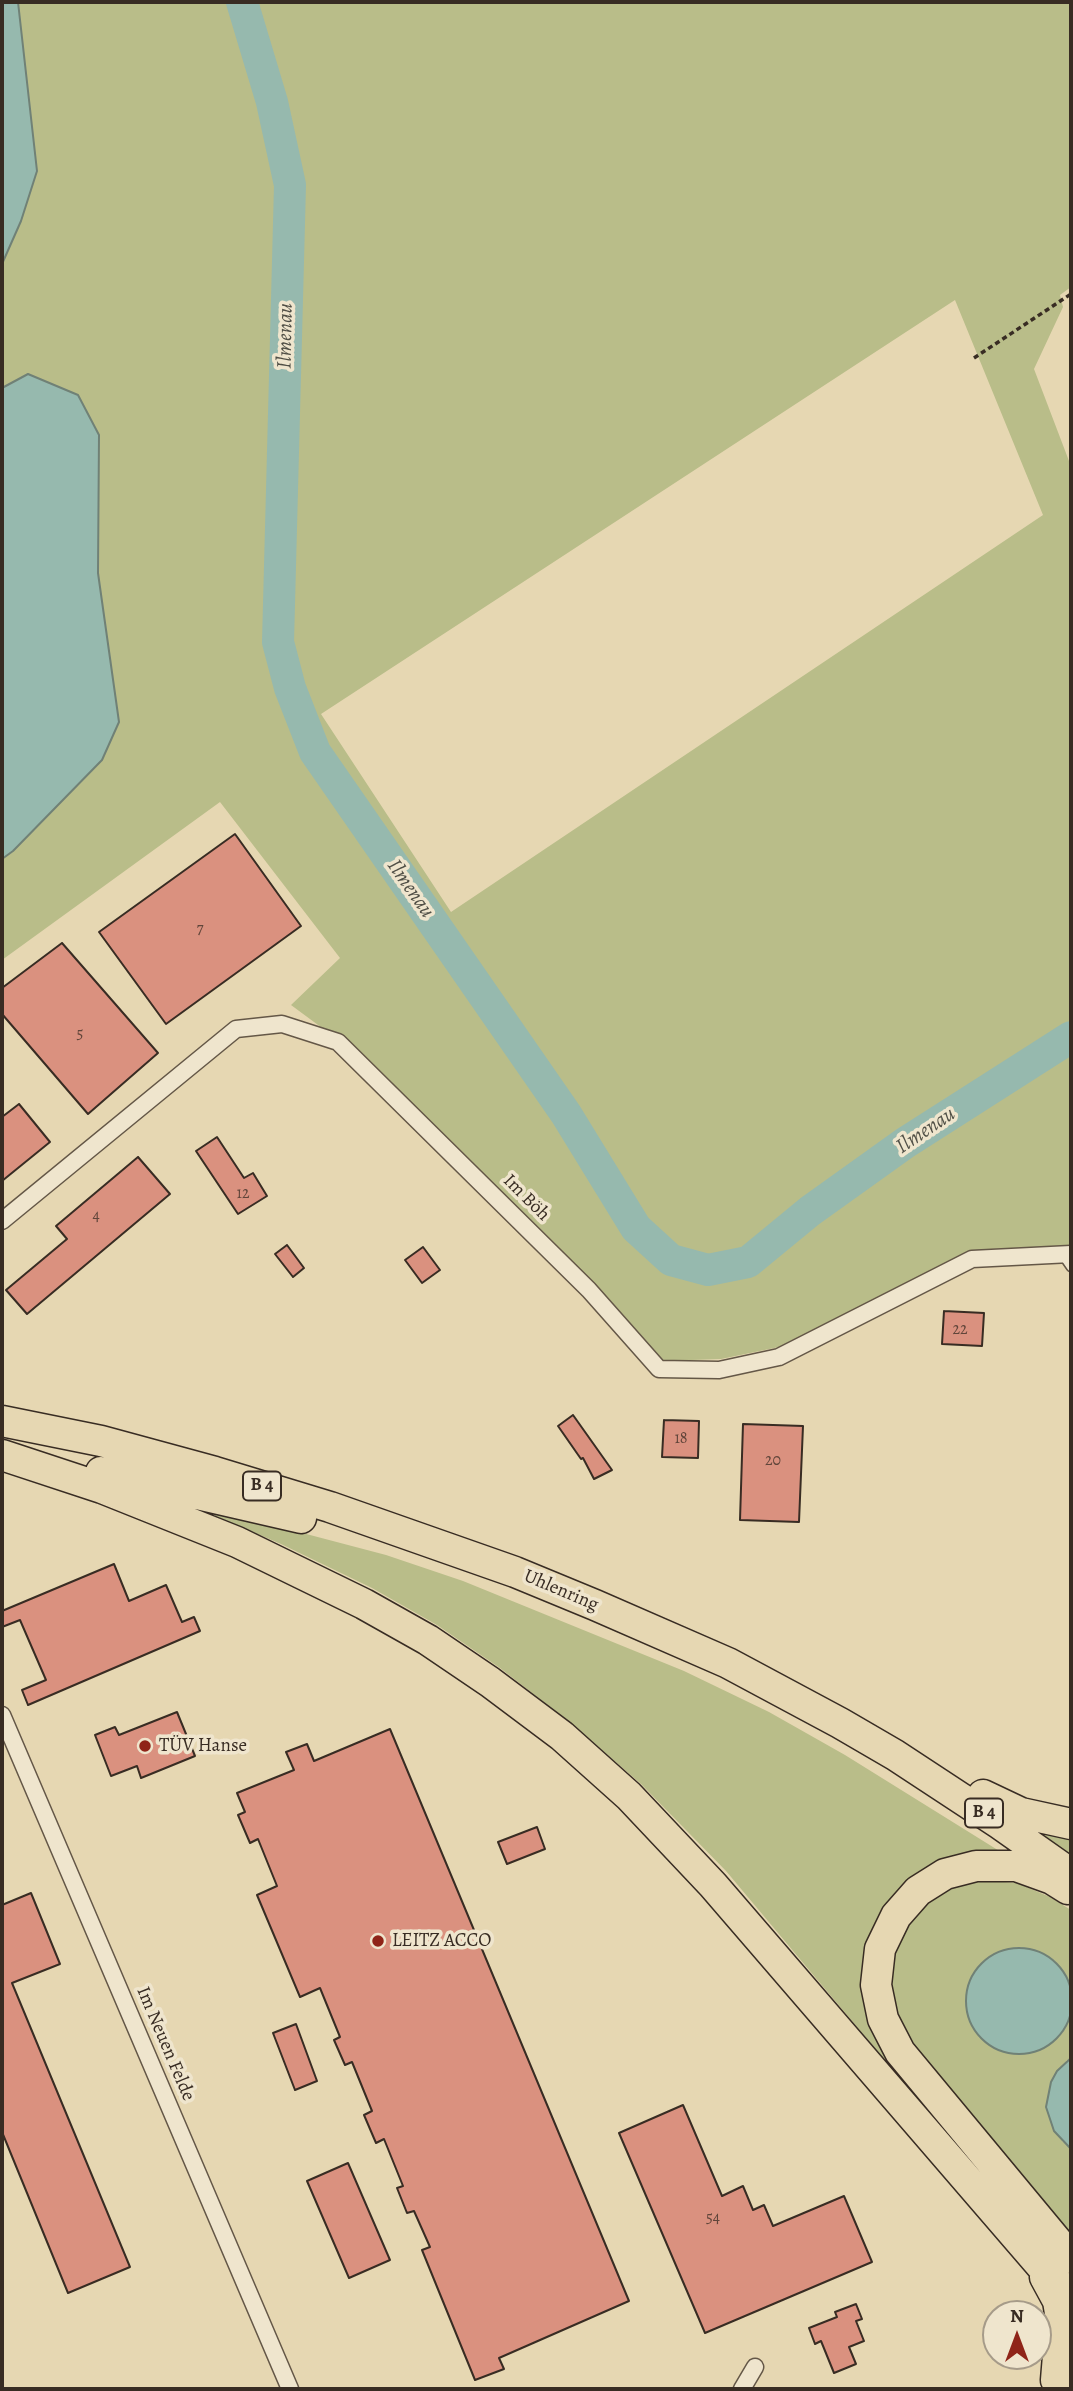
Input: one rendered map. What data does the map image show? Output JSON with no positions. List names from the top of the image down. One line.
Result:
{"streets":{"highway":["B 4","Uhlenring"],"street":["Im Böh","Im Neuen Felde"]},"crossings":[["B 4","Uhlenring"]],"water":["Ilmenau"],"places":["TÜV Hanse","LEITZ ACCO"],"house_numbers":["7","5","12","4","22","18","20","54"],"north":"top"}
